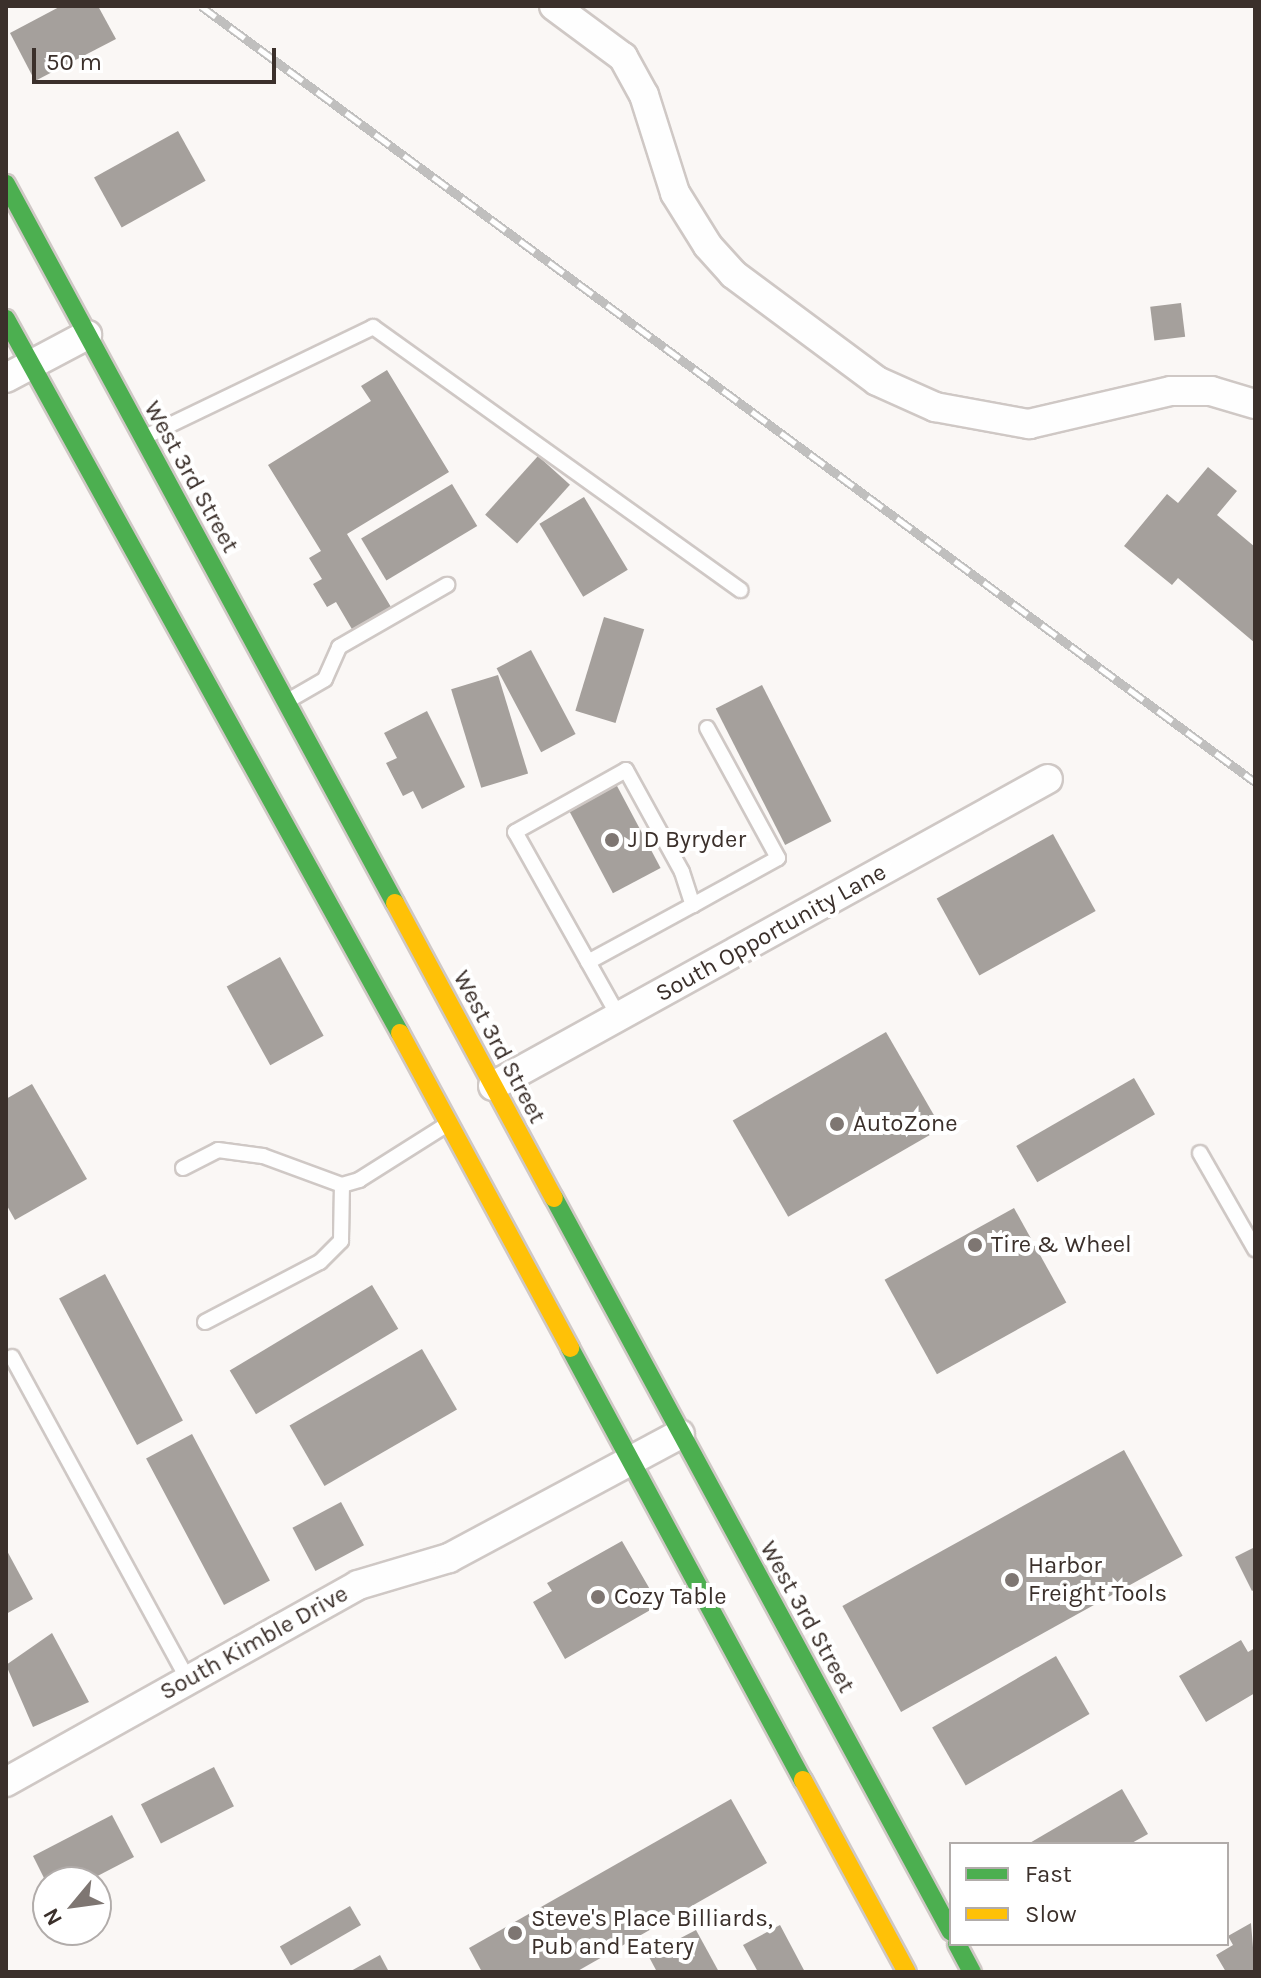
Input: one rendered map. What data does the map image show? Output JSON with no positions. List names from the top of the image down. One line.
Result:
{"streets":{"main road":["West 3rd Street"],"street":["South Opportunity Lane","South Kimble Drive"]},"crossings":[["West 3rd Street","South Opportunity Lane"],["West 3rd Street","South Kimble Drive"]],"places":["J D Byryder","AutoZone","Tire & Wheel","Harbor Freight Tools","Cozy Table","Steve's Place Billiards, Pub and Eatery"],"legend":["Fast","Slow"],"scale_bar":"50 m","north":"bottom left"}
